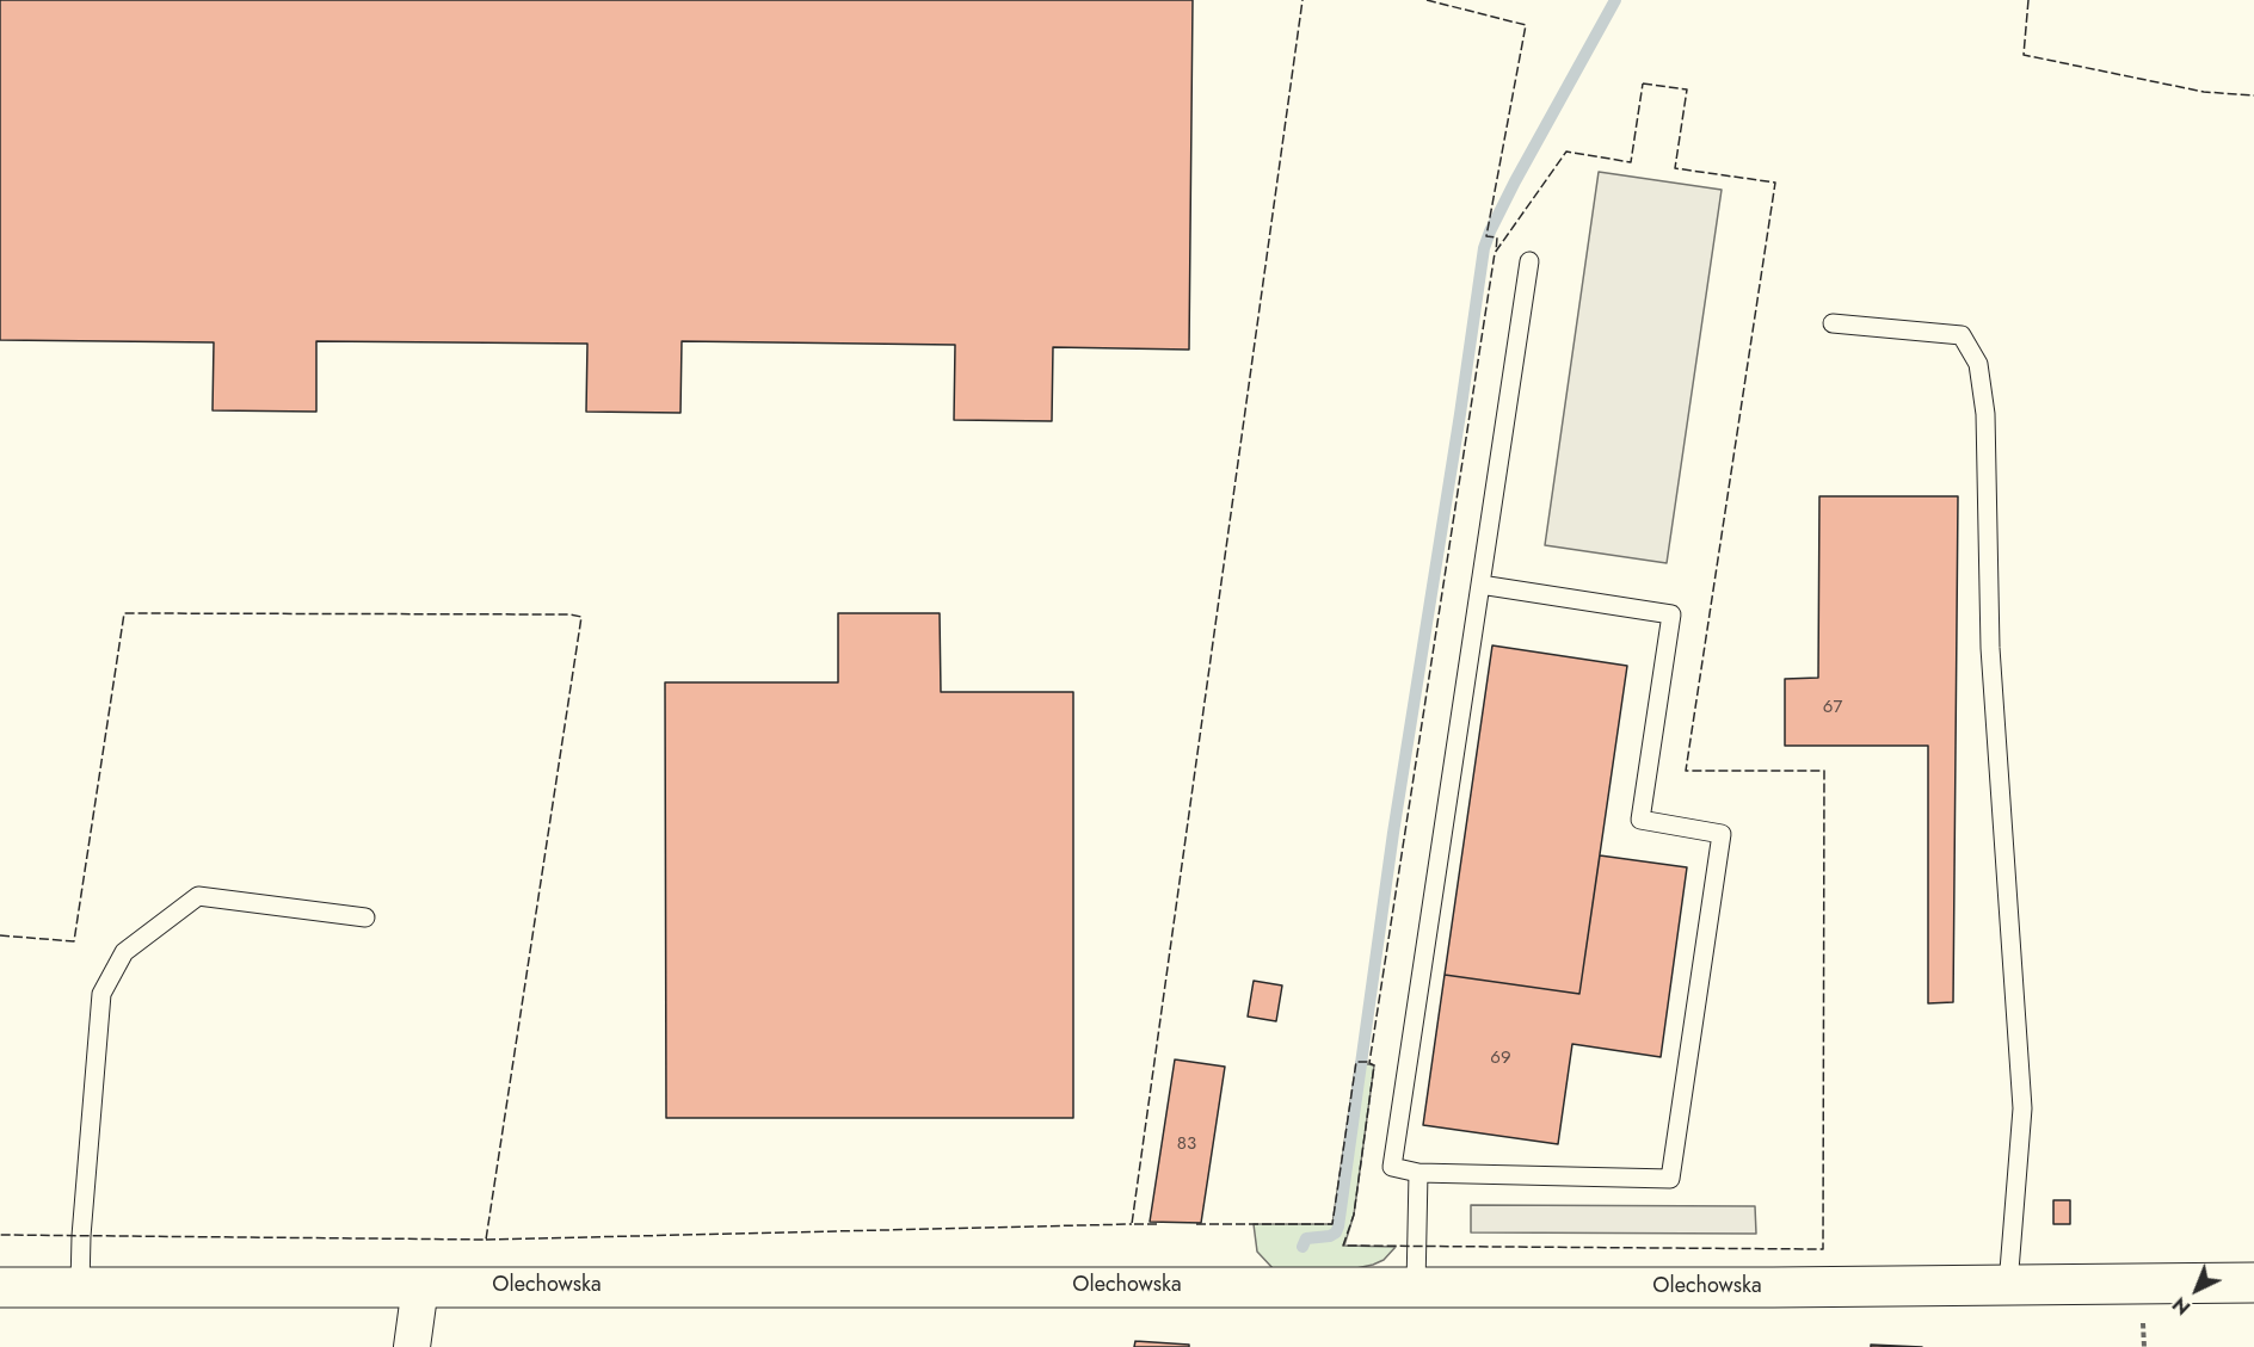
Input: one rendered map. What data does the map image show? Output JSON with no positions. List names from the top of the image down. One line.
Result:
{"streets":{"street":["Olechowska"]},"house_numbers":["67","69","83"],"north":"bottom left"}
